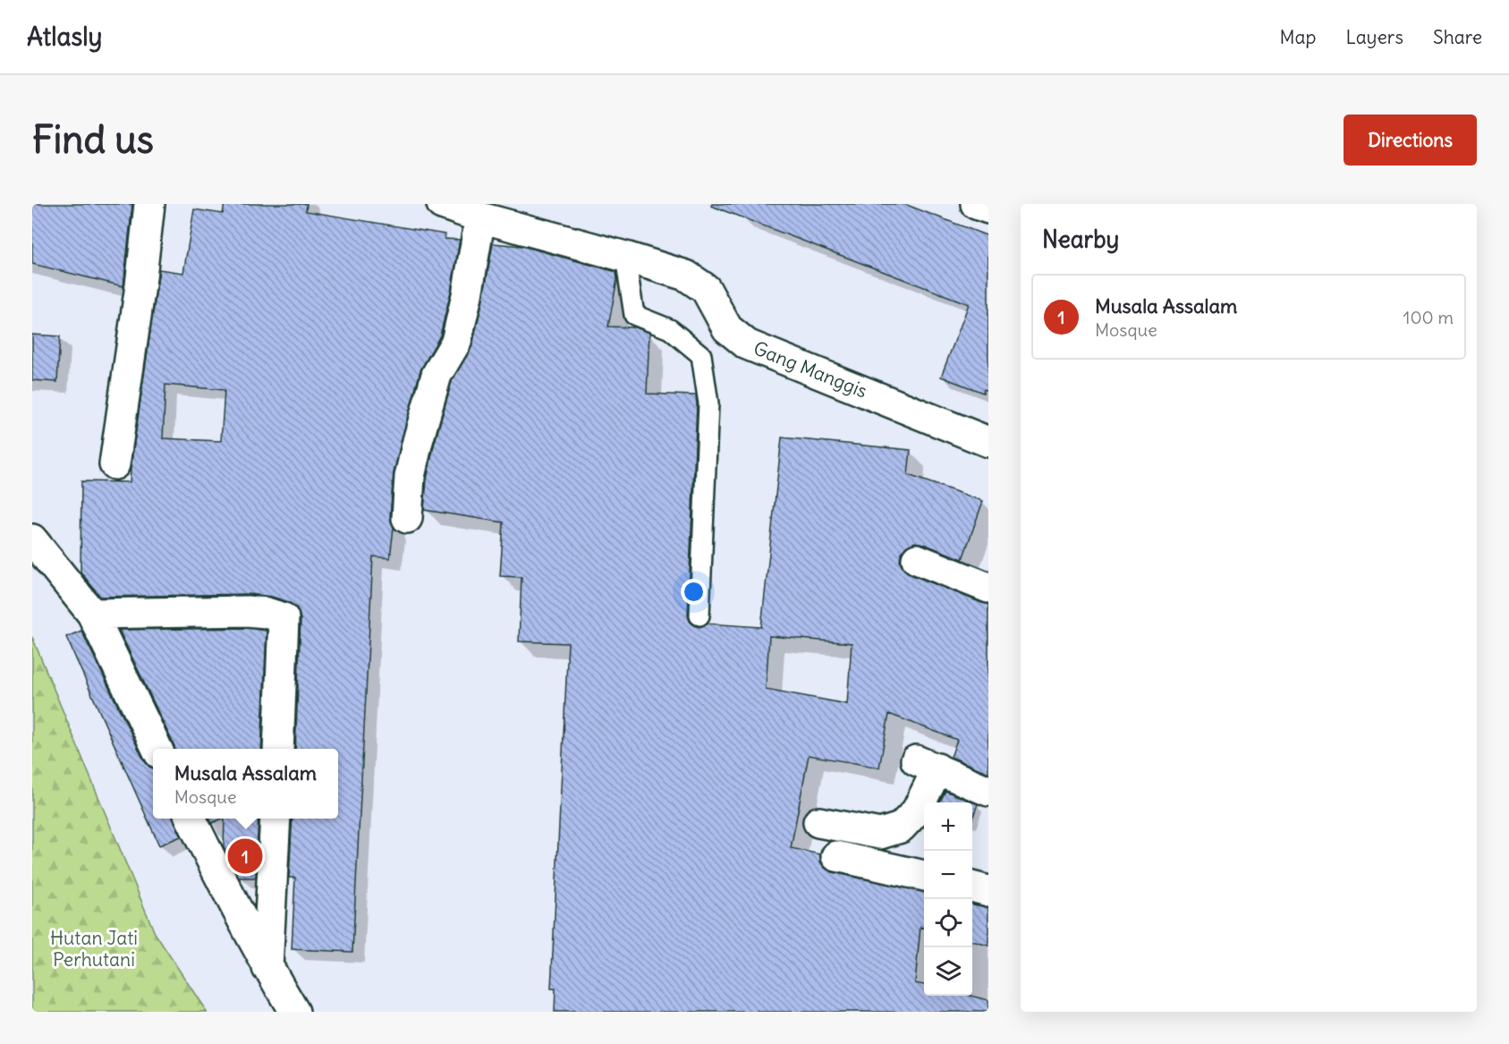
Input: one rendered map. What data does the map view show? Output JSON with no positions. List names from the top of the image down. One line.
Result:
{"streets":{"street":["Gang Manggis"]},"parks":["Hutan Jati Perhutani"],"page":{"header":"Atlasly","nav":["Map","Layers","Share"],"buttons":"Directions","title":"Find us","heading":"Nearby","list":[{"mark":"1","name":"Musala Assalam","note":"Mosque","value":"100 m"}],"popup":["Musala Assalam","Mosque"],"map_buttons":["+","−"],"pins":"1"}}
